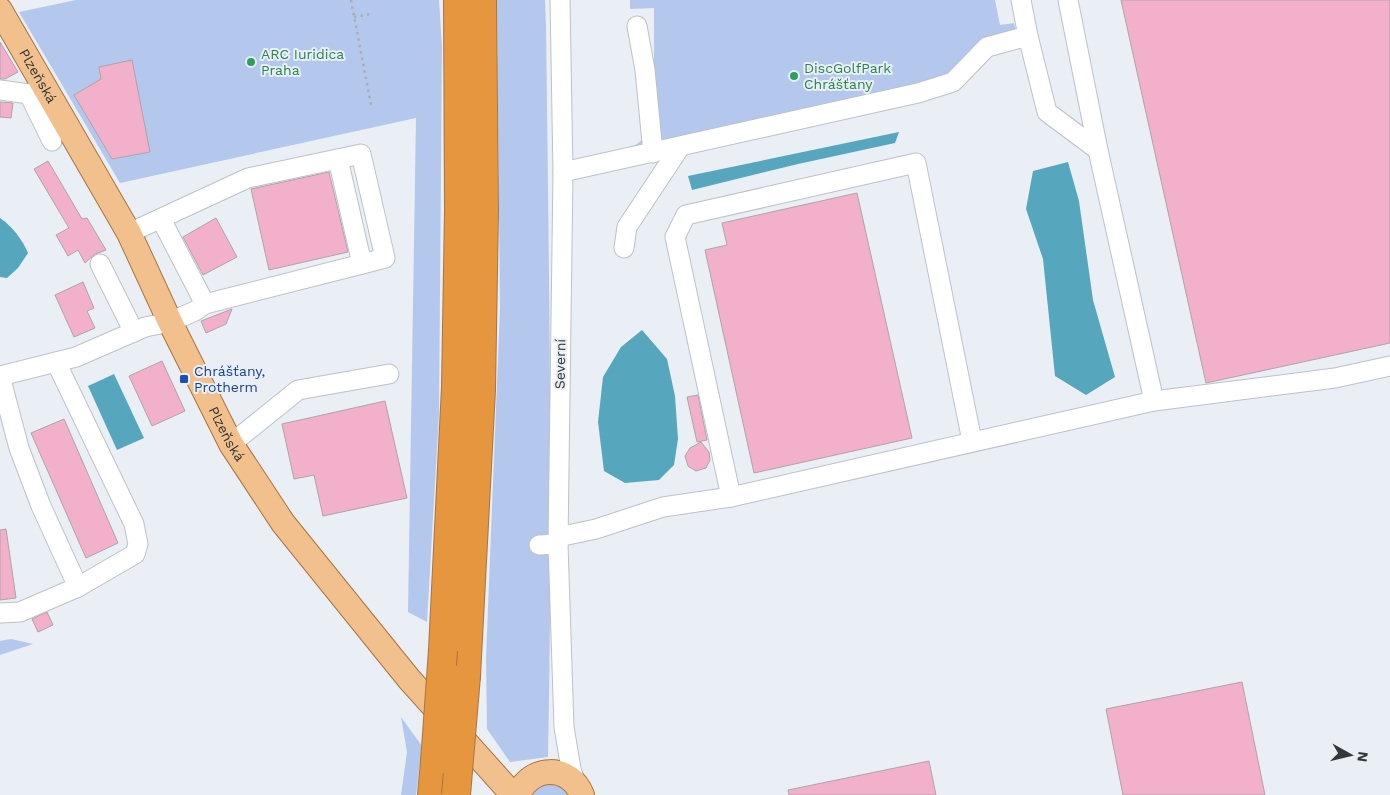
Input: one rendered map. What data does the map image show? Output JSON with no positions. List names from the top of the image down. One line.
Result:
{"streets":{"main road":["Plzeňská"],"street":["Severní"]},"crossings":[["Plzeňská","Severní"]],"places":{"other":["ARC Iuridica Praha","DiscGolfPark Chrášťany"],"transit":["Chrášťany, Protherm"]},"north":"right"}
